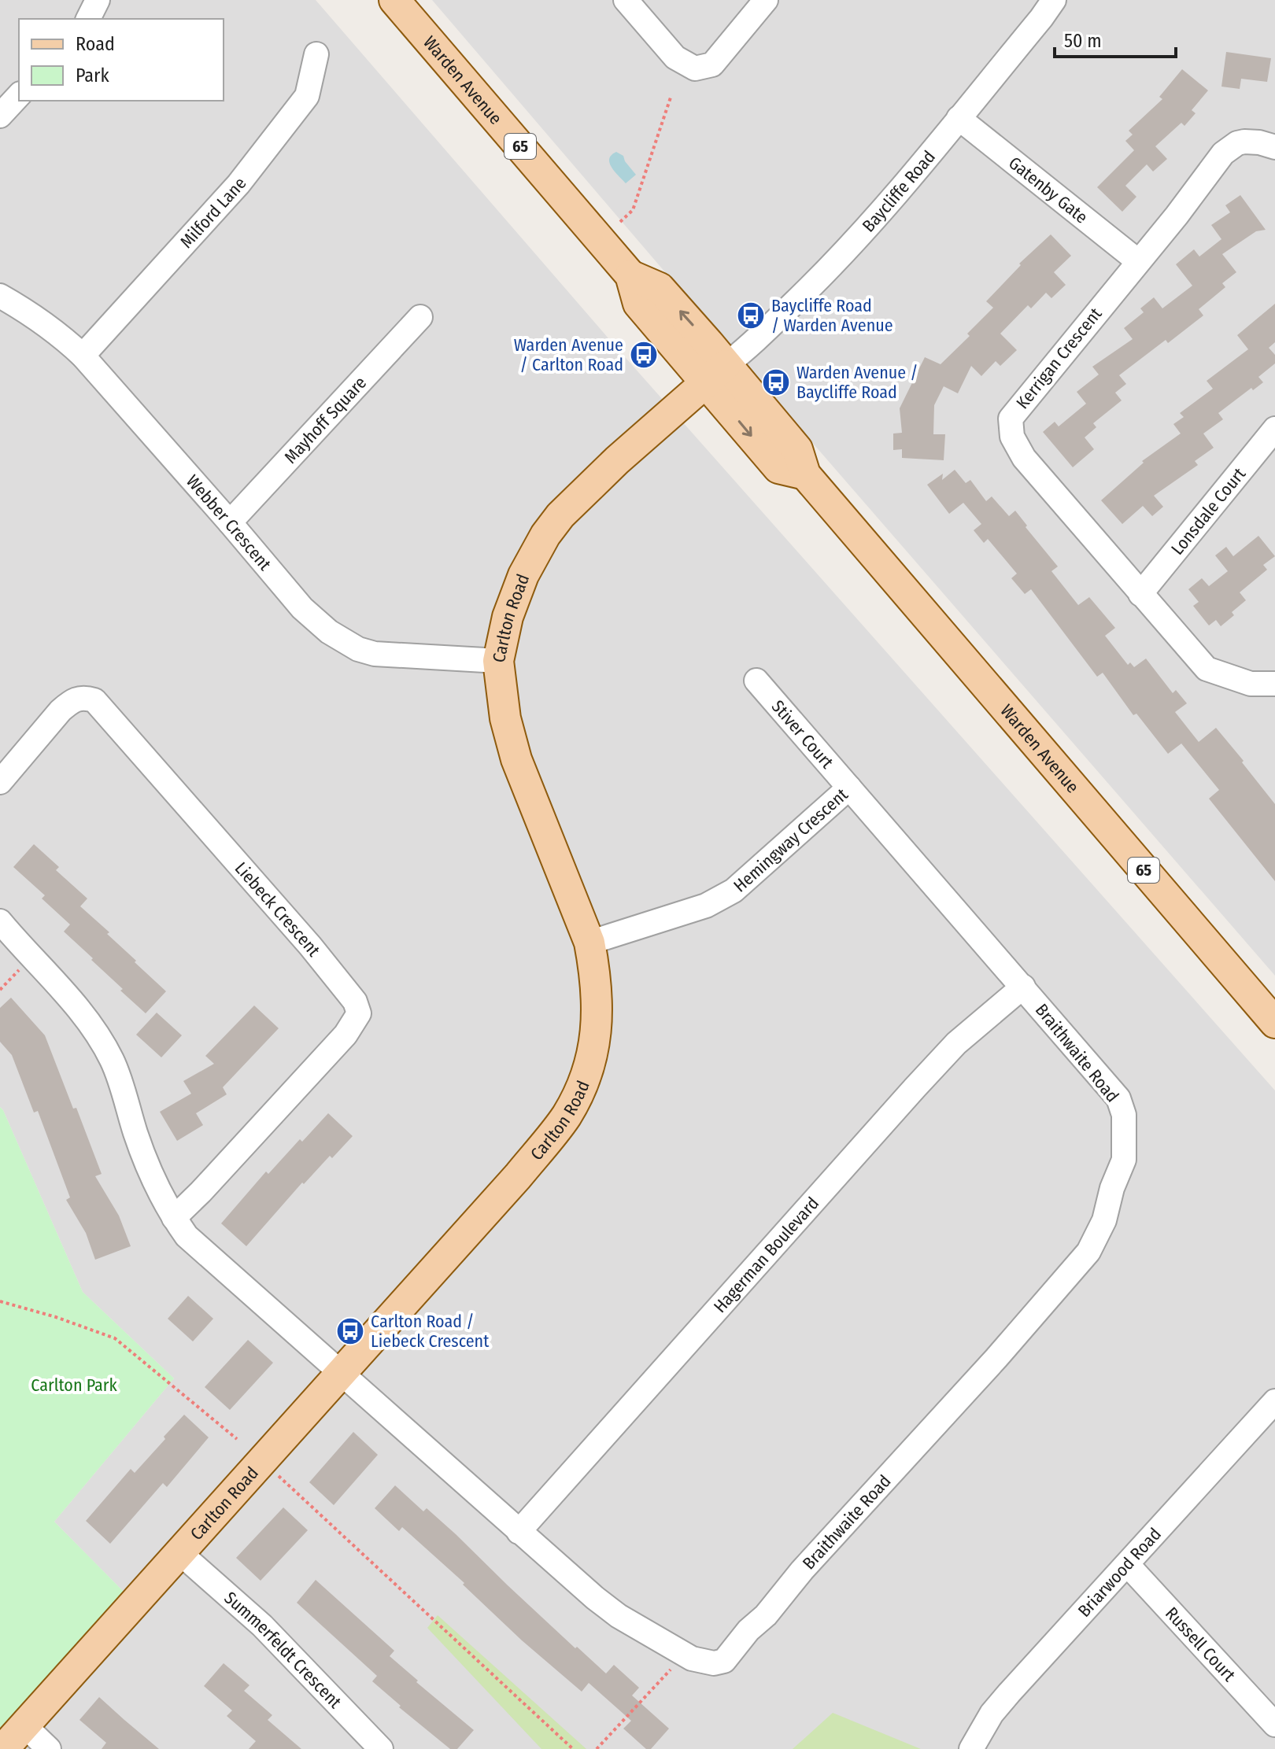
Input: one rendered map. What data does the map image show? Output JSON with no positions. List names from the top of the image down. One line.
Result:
{"streets":{"main road":["Warden Avenue","65","Carlton Road"],"street":["Gatenby Gate","Baycliffe Road","Milford Lane","Kerrigan Crescent","Mayhoff Square","Lonsdale Court","Webber Crescent","Stiver Court","Hemingway Crescent","Liebeck Crescent","Braithwaite Road","Hagerman Boulevard","Briarwood Road","Russell Court","Summerfeldt Crescent"]},"crossings":[["Warden Avenue","Baycliffe Road"],["Warden Avenue","Carlton Road"],["Gatenby Gate","Baycliffe Road"],["Gatenby Gate","Kerrigan Crescent"],["Baycliffe Road","Carlton Road"],["Milford Lane","Webber Crescent"],["Kerrigan Crescent","Lonsdale Court"],["Mayhoff Square","Webber Crescent"],["Webber Crescent","Carlton Road"],["Carlton Road","Hemingway Crescent"],["Carlton Road","Braithwaite Road"],["Carlton Road","Summerfeldt Crescent"],["Stiver Court","Hemingway Crescent"],["Hemingway Crescent","Braithwaite Road"],["Hemingway Crescent","Hagerman Boulevard"],["Braithwaite Road","Hagerman Boulevard"],["Briarwood Road","Russell Court"]],"parks":["Carlton Park"],"places":{"bus stop":["Baycliffe Road / Warden Avenue","Warden Avenue / Carlton Road","Warden Avenue / Baycliffe Road","Carlton Road / Liebeck Crescent"]},"legend":["Road","Park"],"scale_bar":"50 m"}
